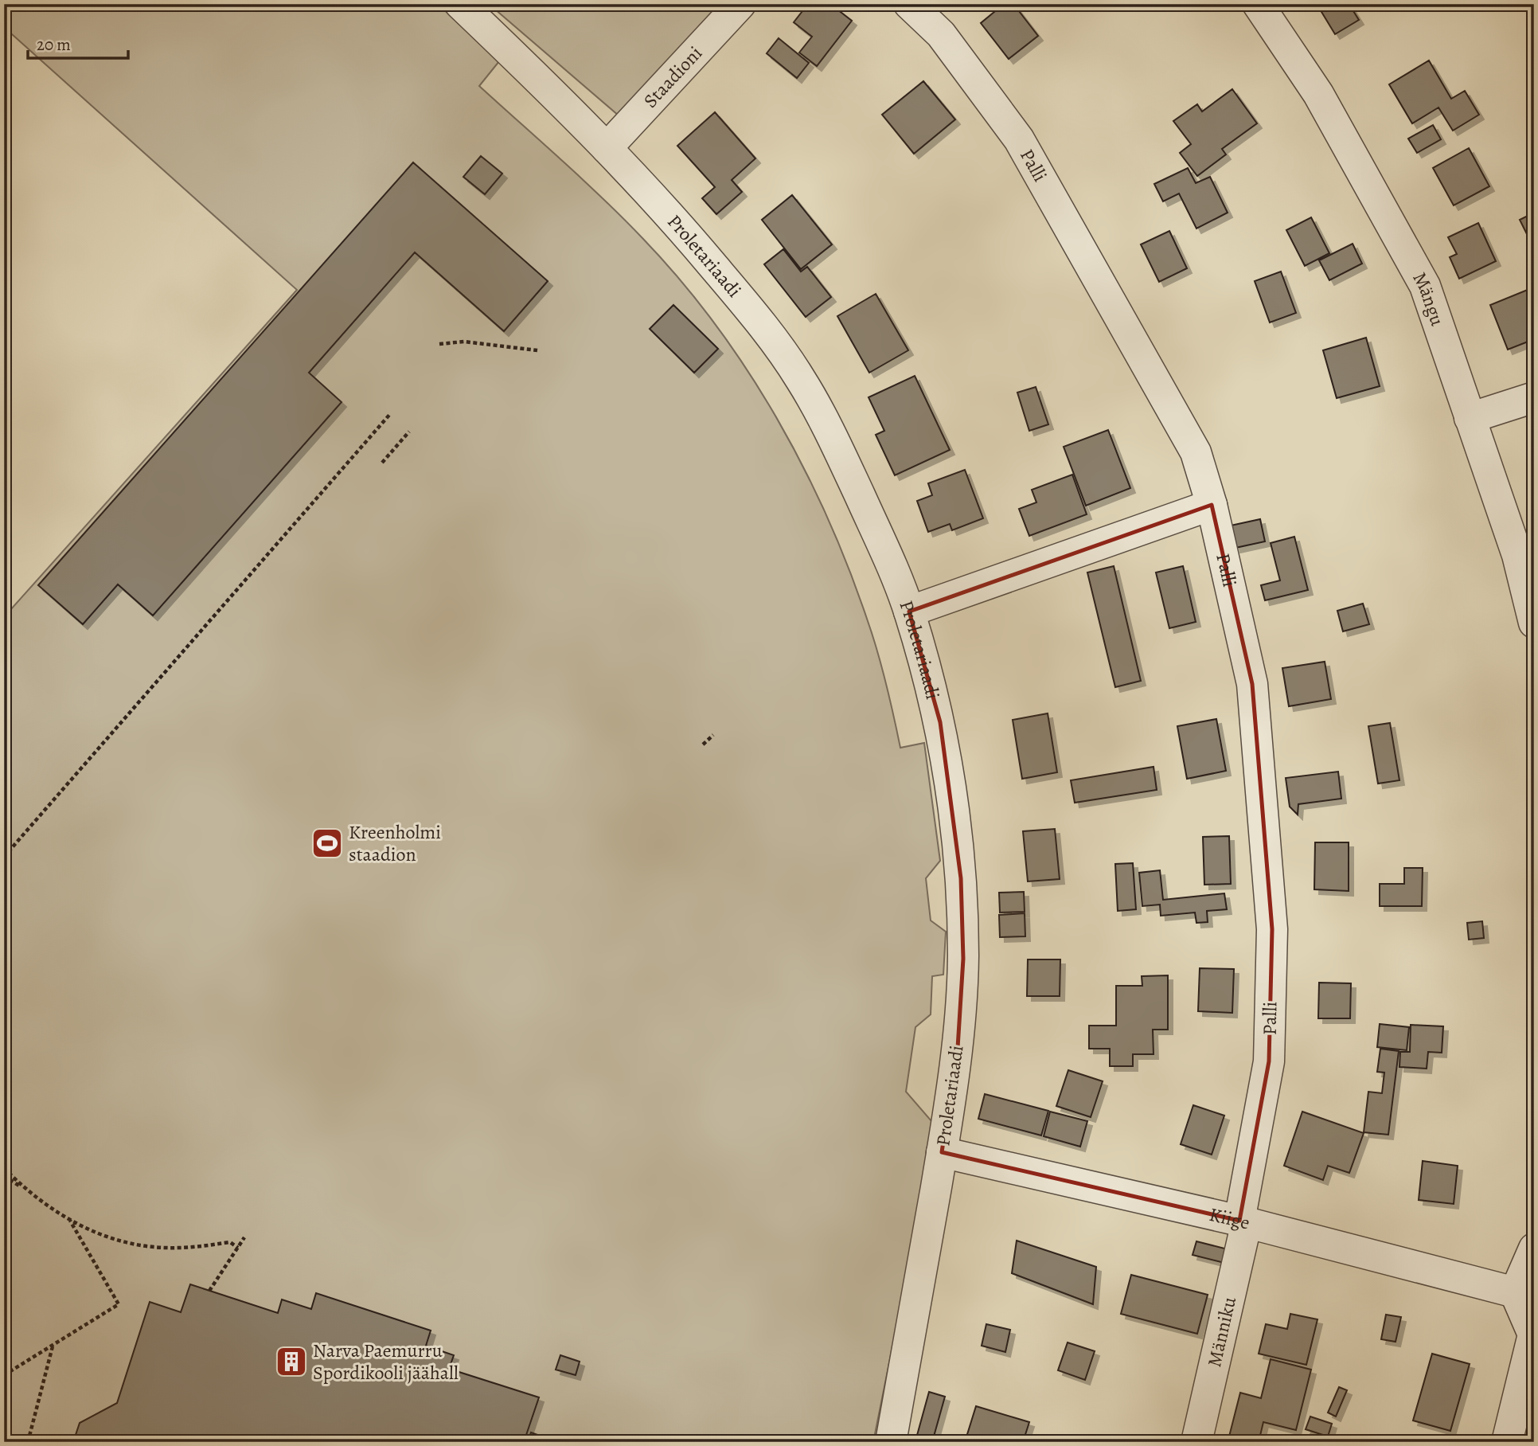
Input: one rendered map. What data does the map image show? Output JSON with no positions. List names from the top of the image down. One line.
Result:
{"streets":{"street":["Staadioni","Palli","Proletariaadi","Mängu","Kiige","Männiku"]},"crossings":[["Staadioni","Proletariaadi"],["Palli","Kiige"],["Palli","Männiku"],["Proletariaadi","Kiige"],["Kiige","Männiku"]],"places":{"sports":["Kreenholmi staadion"],"building":["Narva Paemurru Spordikooli jäähall"]},"scale_bar":"20 m"}
